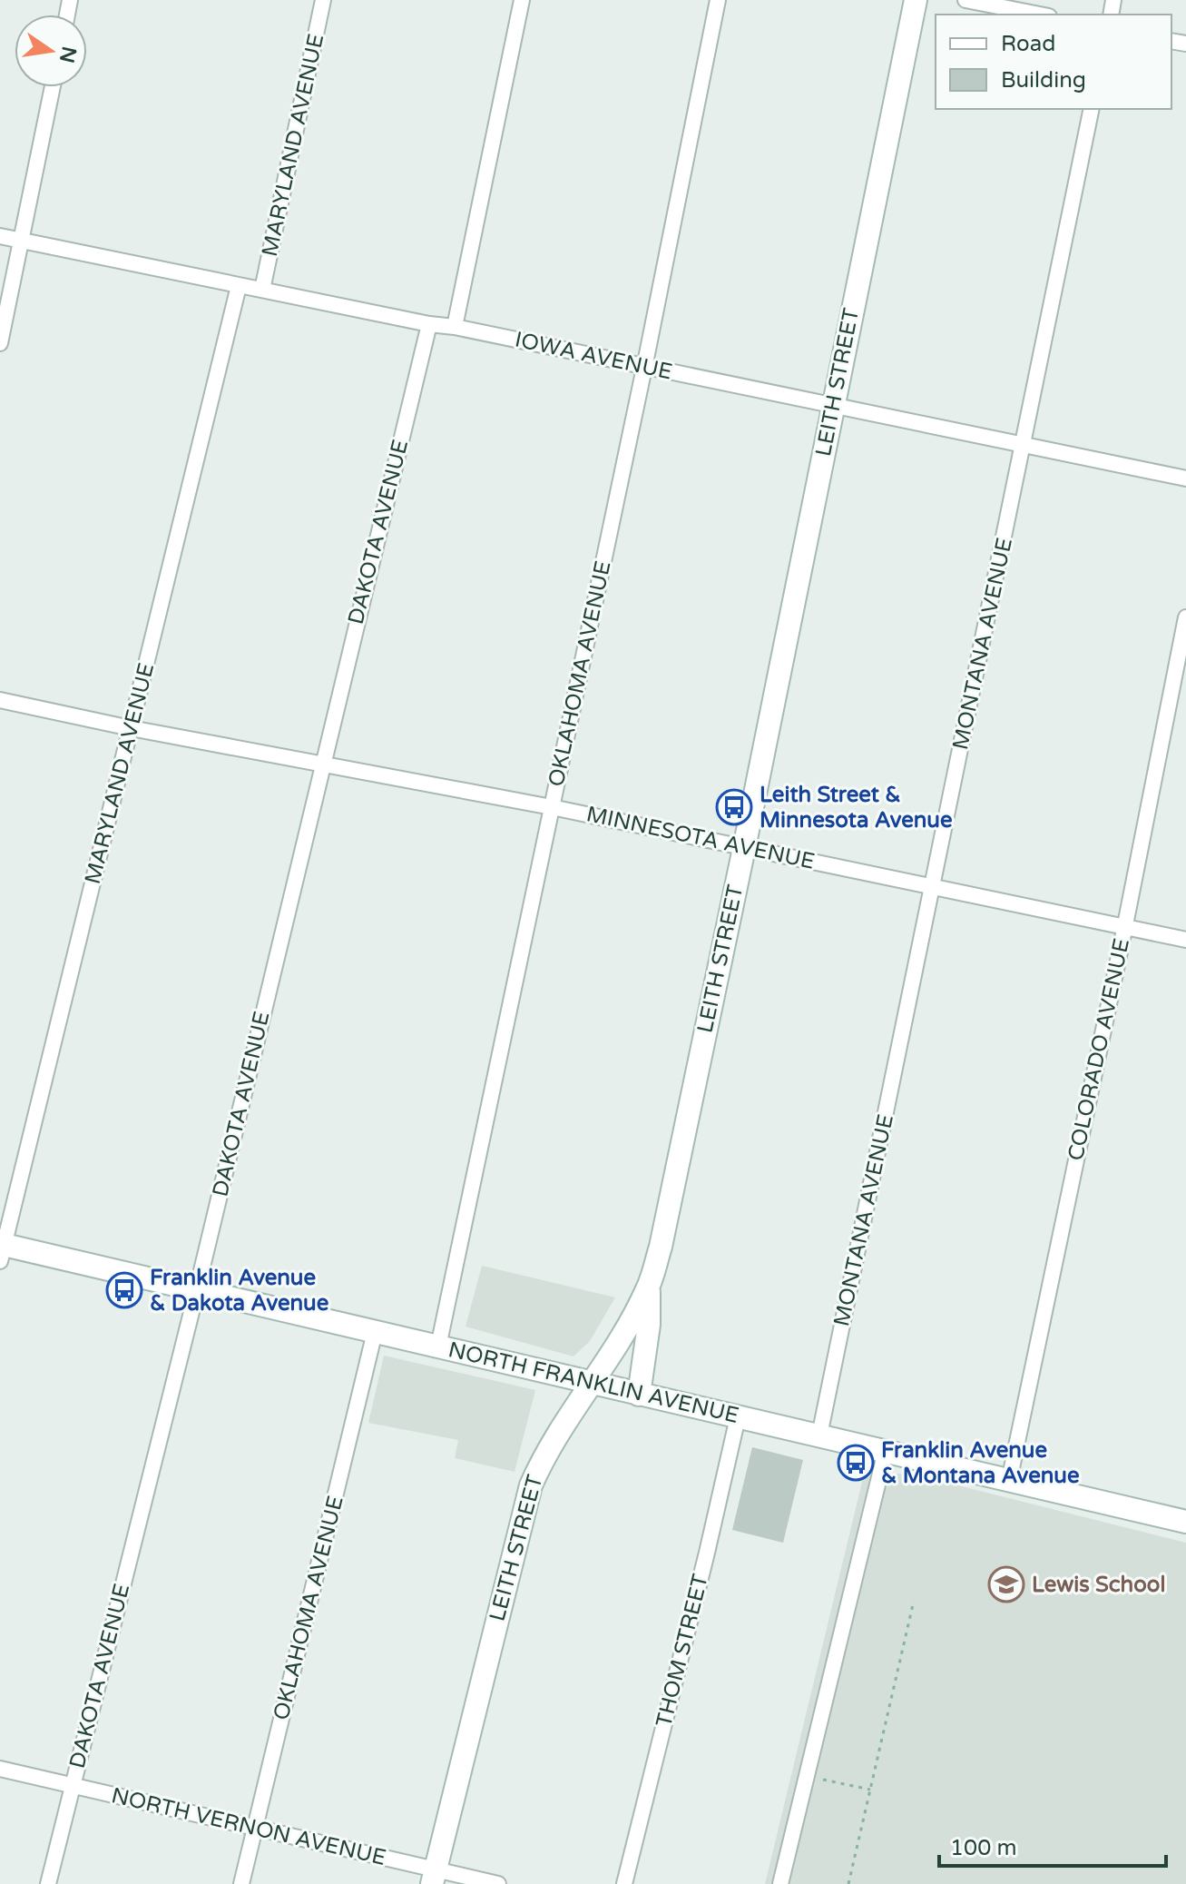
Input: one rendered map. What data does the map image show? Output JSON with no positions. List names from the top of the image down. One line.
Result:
{"streets":{"street":["MARYLAND AVENUE","IOWA AVENUE","LEITH STREET","DAKOTA AVENUE","MONTANA AVENUE","OKLAHOMA AVENUE","MINNESOTA AVENUE","COLORADO AVENUE","NORTH FRANKLIN AVENUE","THOM STREET","NORTH VERNON AVENUE"]},"crossings":[["MARYLAND AVENUE","IOWA AVENUE"],["MARYLAND AVENUE","MINNESOTA AVENUE"],["MARYLAND AVENUE","NORTH FRANKLIN AVENUE"],["IOWA AVENUE","LEITH STREET"],["IOWA AVENUE","DAKOTA AVENUE"],["IOWA AVENUE","MONTANA AVENUE"],["IOWA AVENUE","OKLAHOMA AVENUE"],["LEITH STREET","MINNESOTA AVENUE"],["LEITH STREET","NORTH FRANKLIN AVENUE"],["LEITH STREET","NORTH VERNON AVENUE"],["DAKOTA AVENUE","MINNESOTA AVENUE"],["DAKOTA AVENUE","NORTH FRANKLIN AVENUE"],["DAKOTA AVENUE","NORTH VERNON AVENUE"],["MONTANA AVENUE","MINNESOTA AVENUE"],["MONTANA AVENUE","NORTH FRANKLIN AVENUE"],["OKLAHOMA AVENUE","MINNESOTA AVENUE"],["OKLAHOMA AVENUE","NORTH FRANKLIN AVENUE"],["OKLAHOMA AVENUE","NORTH VERNON AVENUE"],["MINNESOTA AVENUE","COLORADO AVENUE"],["COLORADO AVENUE","NORTH FRANKLIN AVENUE"],["NORTH FRANKLIN AVENUE","THOM STREET"]],"places":{"bus stop":["Leith Street & Minnesota Avenue","Franklin Avenue & Dakota Avenue","Franklin Avenue & Montana Avenue"],"school or university":["Lewis School"]},"legend":["Road","Building"],"scale_bar":"100 m","north":"right"}
